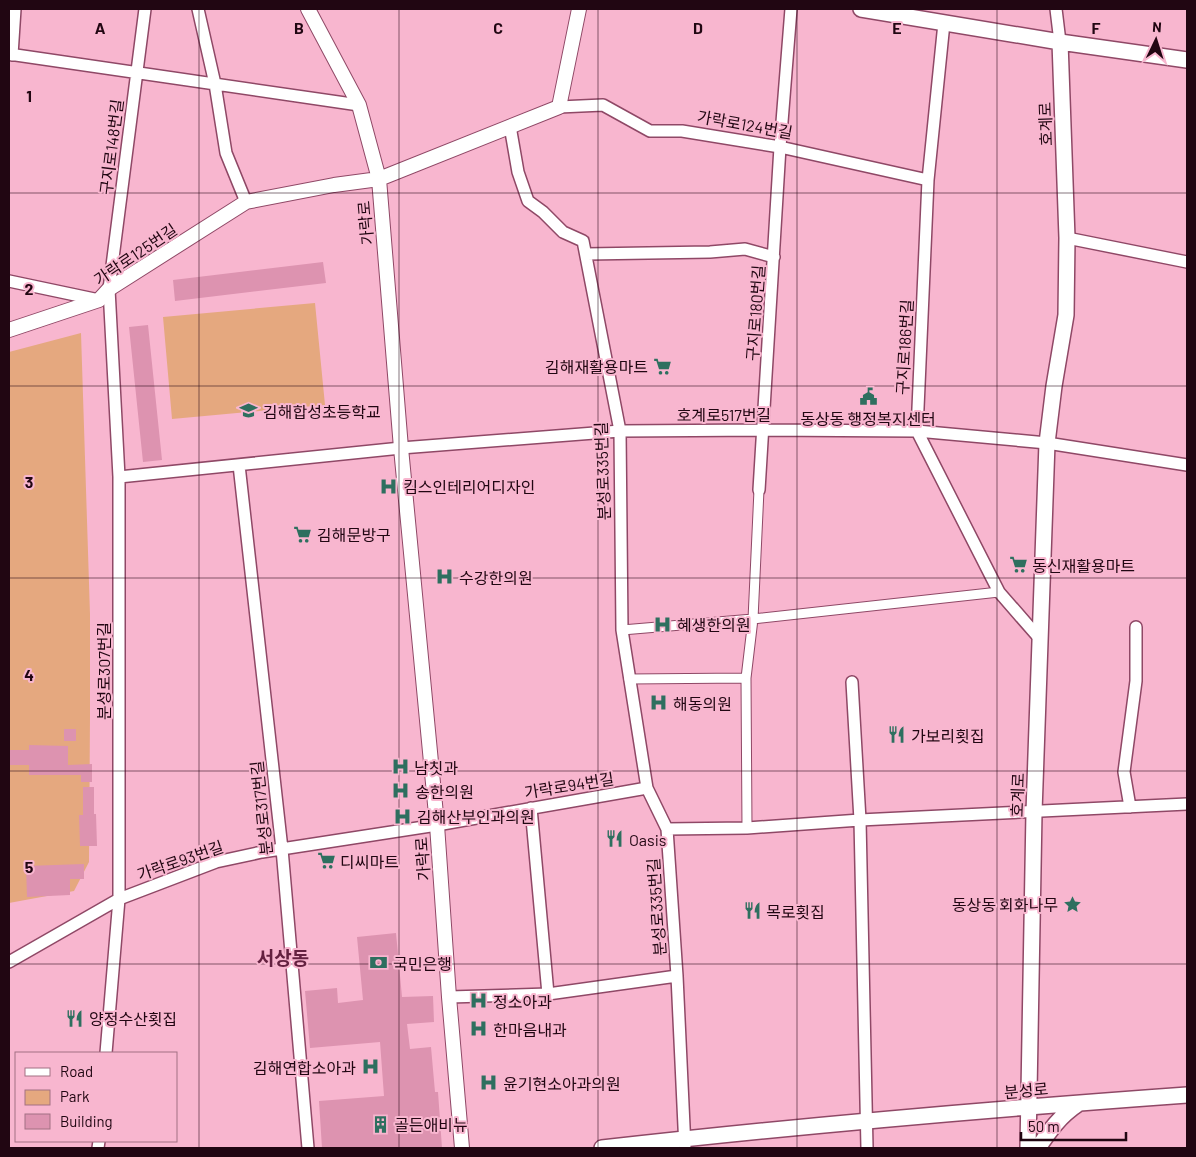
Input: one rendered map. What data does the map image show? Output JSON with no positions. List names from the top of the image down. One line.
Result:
{"streets":{"main road":["호계로","분성로"],"street":["가락로124번길","구지로148번길","가락로","가락로125번길","구지로180번길","구지로186번길","호계로517번길","분성로335번길","분성로307번길","가락로94번길","분성로317번길","가락로93번길"]},"crossings":[["가락로124번길","가락로"],["가락로124번길","가락로125번길"],["가락로124번길","구지로180번길"],["가락로124번길","구지로186번길"],["가락로124번길","분성로335번길"],["호계로","구지로186번길"],["호계로","호계로517번길"],["호계로","분성로"],["구지로148번길","가락로125번길"],["구지로148번길","분성로307번길"],["가락로","가락로125번길"],["가락로","호계로517번길"],["가락로","가락로94번길"],["가락로","가락로93번길"],["가락로125번길","분성로307번길"],["구지로180번길","호계로517번길"],["구지로186번길","호계로517번길"],["호계로517번길","분성로335번길"],["분성로335번길","가락로94번길"],["분성로335번길","분성로"],["분성로307번길","가락로93번길"],["가락로94번길","가락로93번길"],["분성로317번길","가락로93번길"]],"districts":["서상동"],"places":{"supermarket":["김해재활용마트","김해문방구","동신재활용마트","디씨마트"],"public building":["동상동 행정복지센터"],"school or university":["김해합성초등학교"],"hospital":["킴스인테리어디자인","수강한의원","혜생한의원","해동의원","남칫과","송한의원","김해산부인과의원","정소아과","한마음내과","김해연합소아과","윤기현소아과의원"],"restaurant":["가보리횟집","Oasis","목로횟집","양정수산횟집"],"place":["동상동 회화나무"],"bank":["국민은행"],"building":["골든애비뉴"]},"legend":["Road","Park","Building"],"scale_bar":"50 m","north":"top","grid":{"columns":["A","B","C","D","E","F"],"rows":["1","2","3","4","5"]}}
